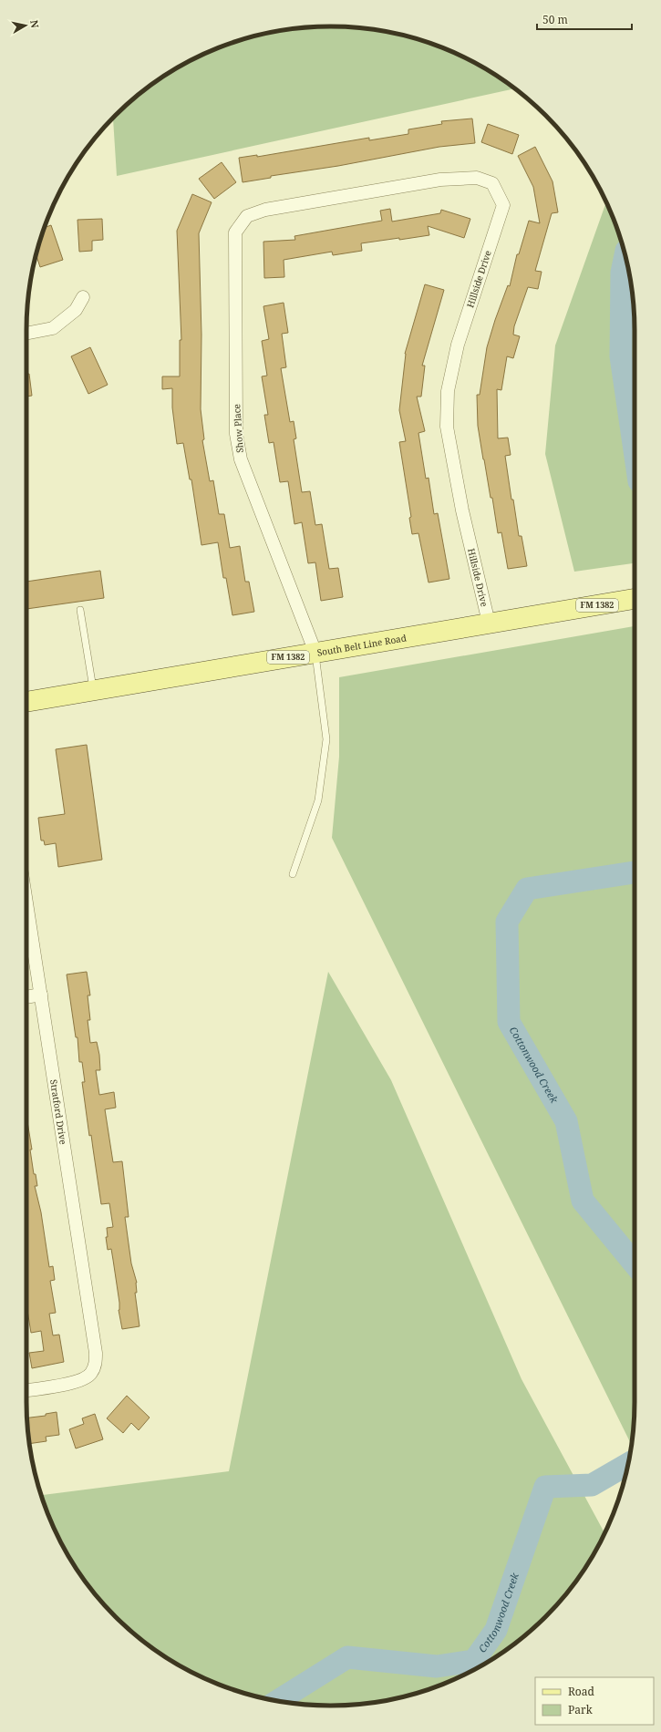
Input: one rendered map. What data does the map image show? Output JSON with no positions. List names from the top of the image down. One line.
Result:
{"streets":{"main road":["FM 1382","South Belt Line Road"],"street":["Hillside Drive","Show Place","Stratford Drive"]},"crossings":[["Hillside Drive","Show Place"],["Hillside Drive","South Belt Line Road"],["Show Place","South Belt Line Road"]],"water":["Cottonwood Creek"],"legend":["Road","Park"],"scale_bar":"50 m","north":"right"}
